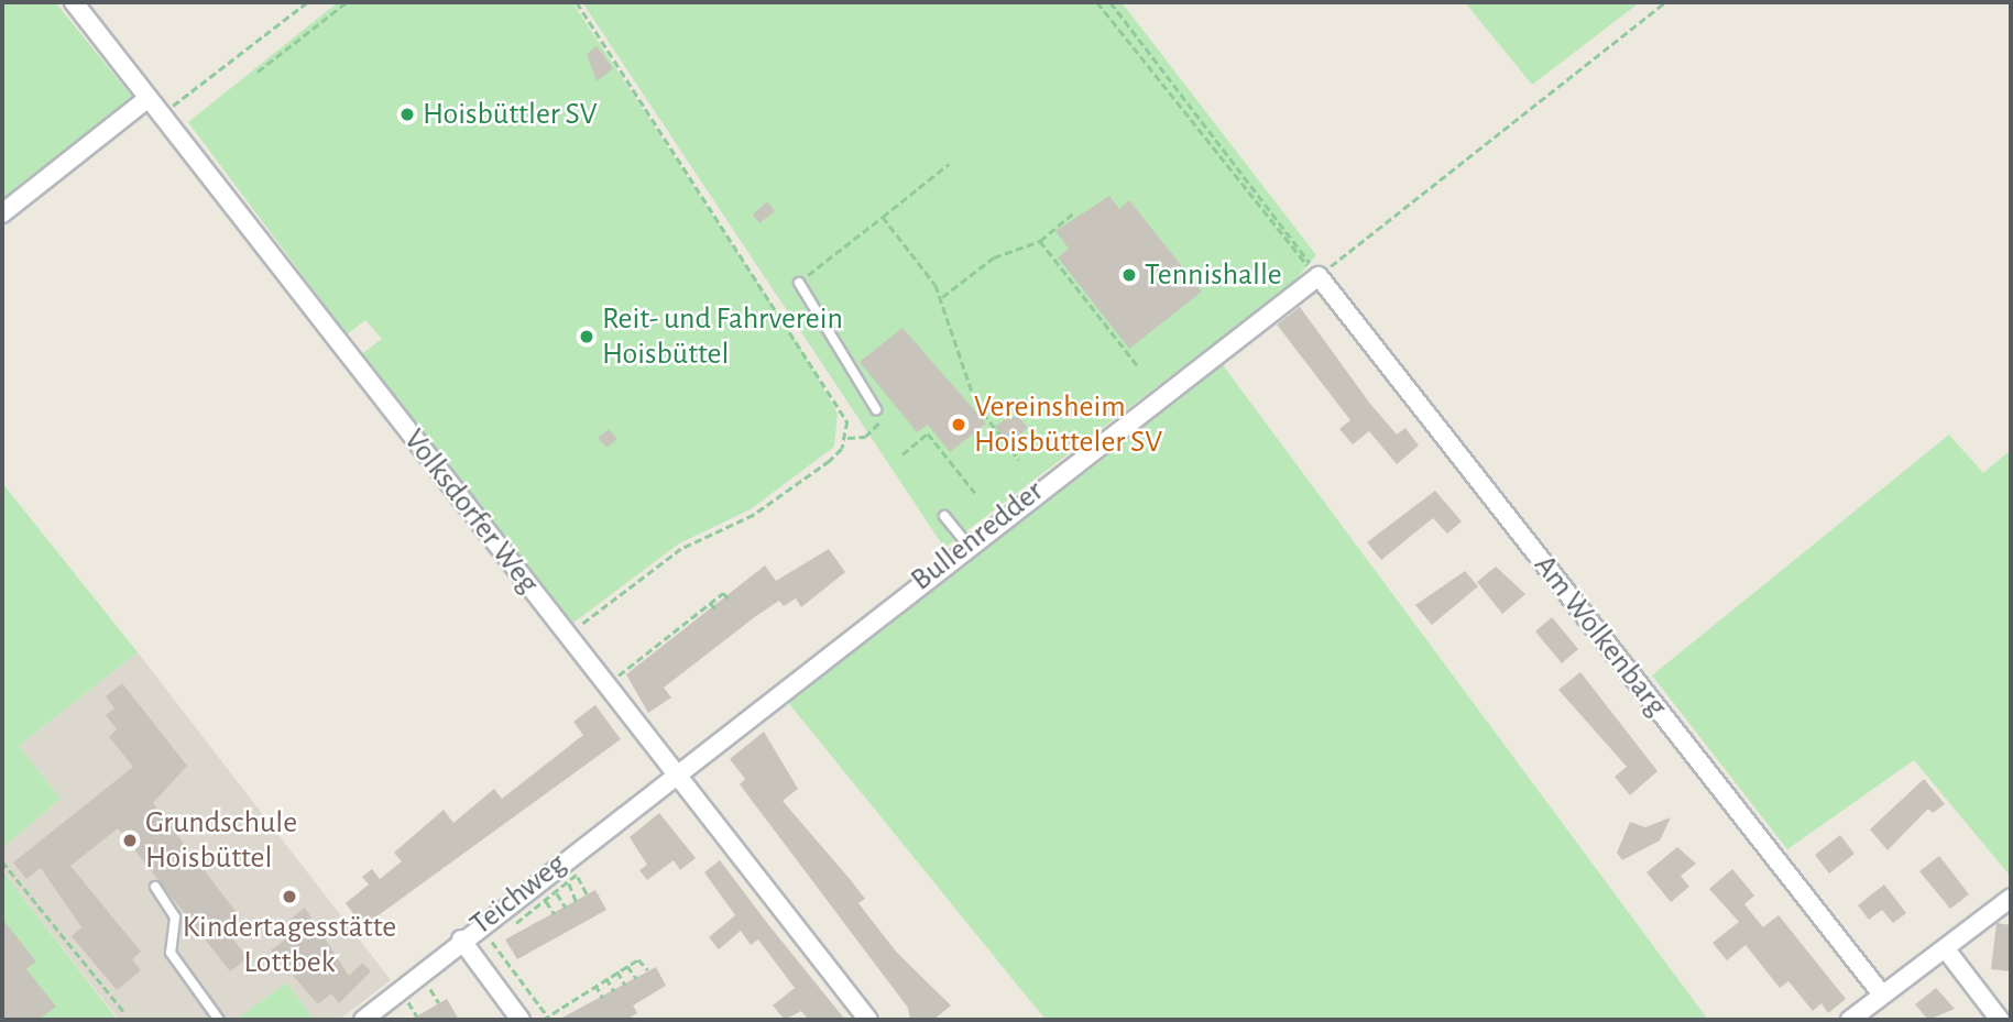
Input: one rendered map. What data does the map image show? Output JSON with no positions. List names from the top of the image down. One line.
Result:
{"streets":{"street":["Volksdorfer Weg","Bullenredder","Am Wolkenbarg","Teichweg"]},"crossings":[["Volksdorfer Weg","Bullenredder"],["Volksdorfer Weg","Teichweg"],["Bullenredder","Am Wolkenbarg"],["Bullenredder","Teichweg"]],"places":["Hoisbüttler SV","Tennishalle","Reit- und Fahrverein Hoisbüttel","Vereinsheim Hoisbütteler SV","Grundschule Hoisbüttel","Kindertagesstätte Lottbek"]}
